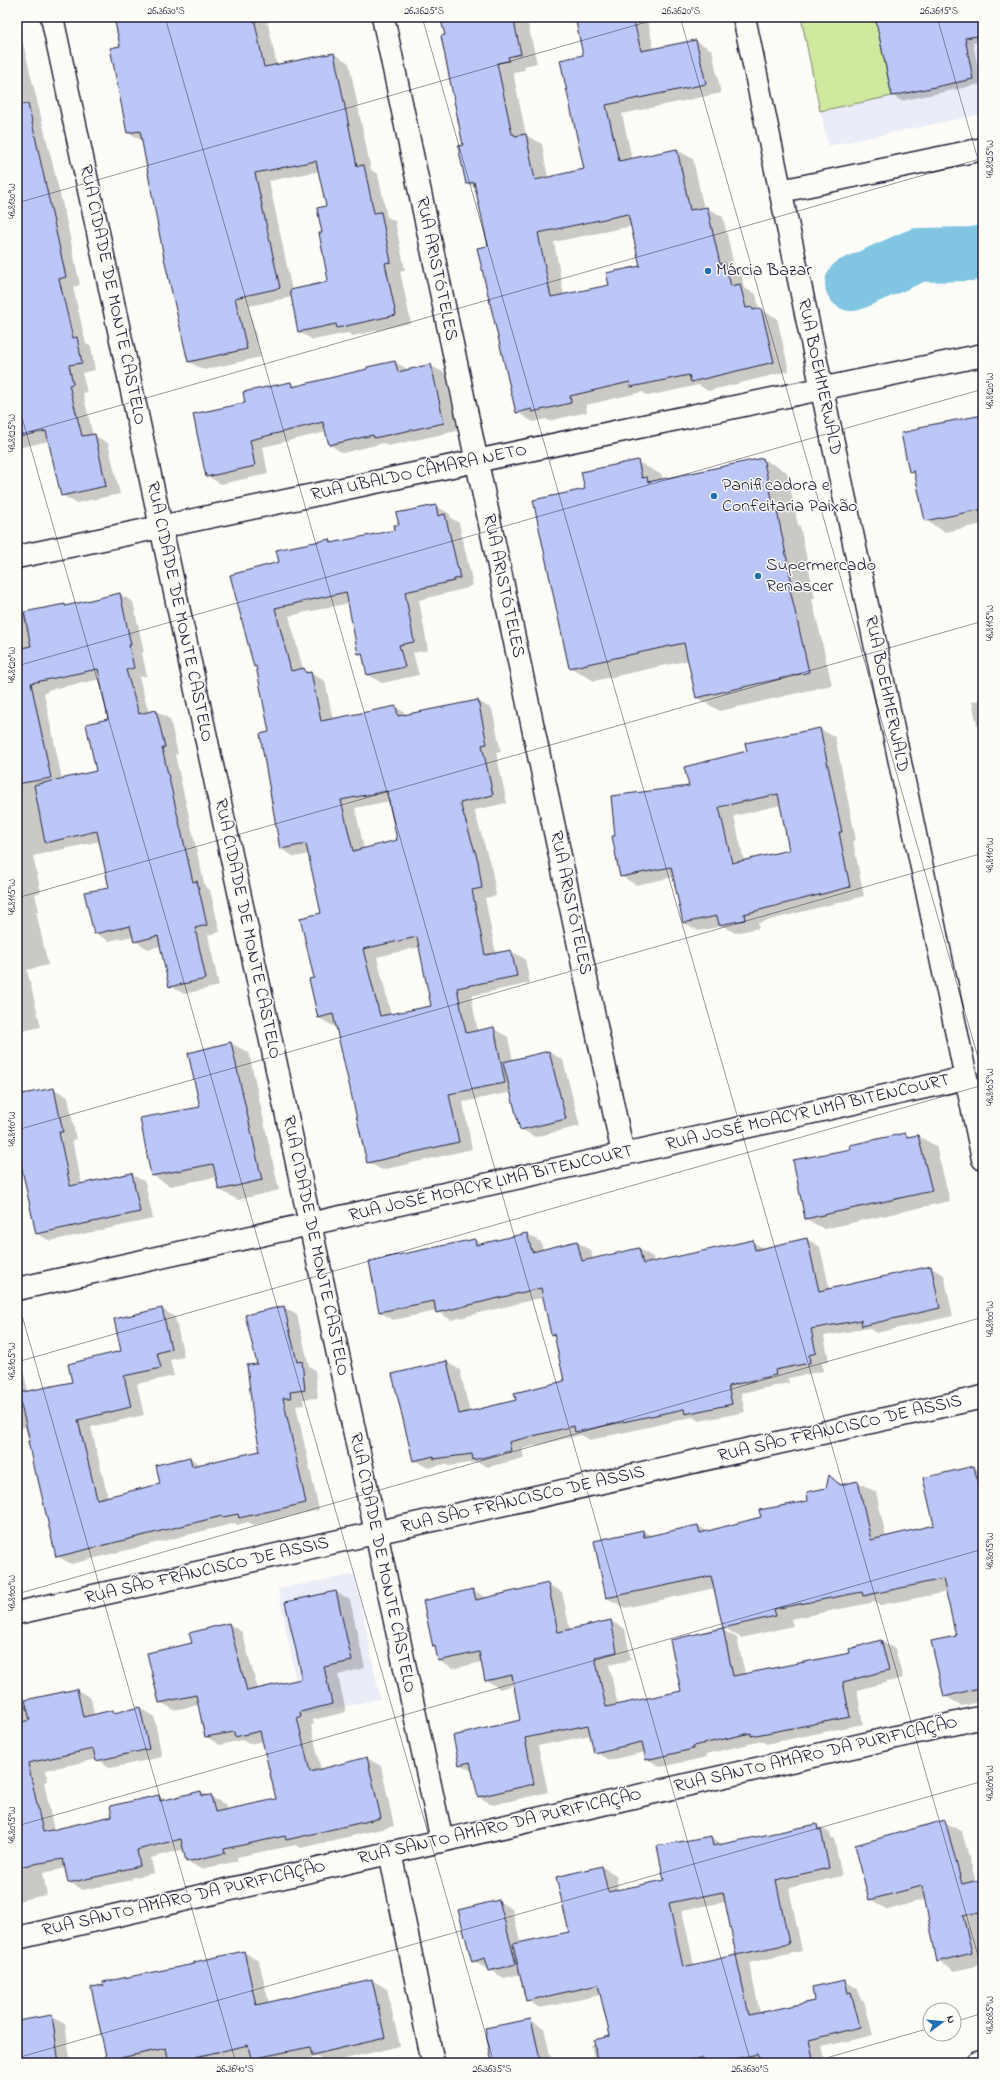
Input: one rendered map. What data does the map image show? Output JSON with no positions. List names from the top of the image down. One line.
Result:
{"streets":{"street":["RUA ARISTÓTELES","RUA CIDADE DE MONTE CASTELO","RUA BOEHMERWALD","RUA UBALDO CÂMARA NETO","RUA JOSÉ MOACYR LIMA BITENCOURT","RUA SÃO FRANCISCO DE ASSIS","RUA SANTO AMARO DA PURIFICAÇÃO"]},"crossings":[["RUA ARISTÓTELES","RUA UBALDO CÂMARA NETO"],["RUA ARISTÓTELES","RUA JOSÉ MOACYR LIMA BITENCOURT"],["RUA CIDADE DE MONTE CASTELO","RUA UBALDO CÂMARA NETO"],["RUA CIDADE DE MONTE CASTELO","RUA JOSÉ MOACYR LIMA BITENCOURT"],["RUA CIDADE DE MONTE CASTELO","RUA SÃO FRANCISCO DE ASSIS"],["RUA CIDADE DE MONTE CASTELO","RUA SANTO AMARO DA PURIFICAÇÃO"],["RUA BOEHMERWALD","RUA UBALDO CÂMARA NETO"],["RUA BOEHMERWALD","RUA JOSÉ MOACYR LIMA BITENCOURT"]],"places":["Márcia Bazar","Panificadora e Confeitaria Paixão","Supermercado Renascer"],"north":"right","coordinates":["26.3630°S","26.3625°S","26.3620°S","26.3615°S","48.8125°W","48.8130°W","48.8120°W","48.8115°W","48.8110°W","48.8105°W","48.8100°W","48.8095°W","48.8090°W","48.8085°W","26.3640°S","26.3635°S"]}
